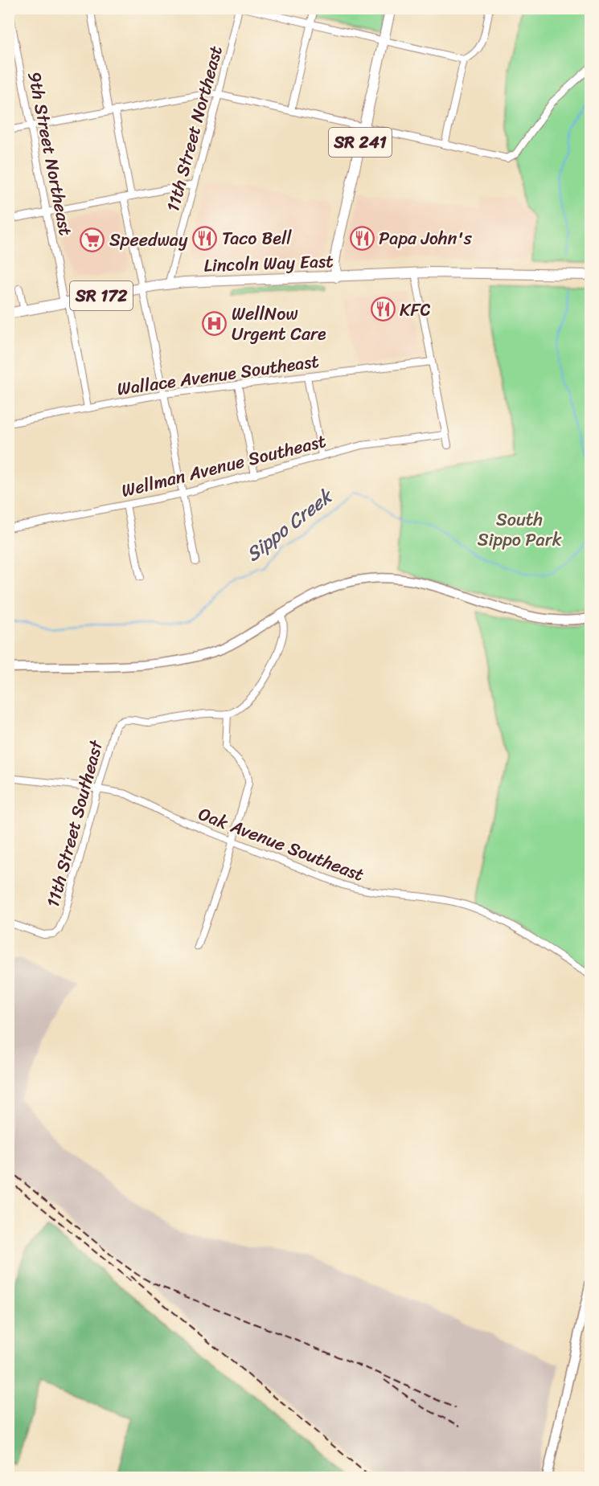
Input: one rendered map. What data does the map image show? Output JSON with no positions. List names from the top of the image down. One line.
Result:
{"streets":{"main road":["SR 241","Lincoln Way East","SR 172"],"street":["11th Street Northeast","9th Street Northeast","Wallace Avenue Southeast","Wellman Avenue Southeast","11th Street Southeast","Oak Avenue Southeast"]},"crossings":[["11th Street Northeast","Lincoln Way East"],["SR 241","Lincoln Way East"],["9th Street Northeast","Lincoln Way East"],["9th Street Northeast","Wallace Avenue Southeast"],["11th Street Southeast","Oak Avenue Southeast"]],"water":["Sippo Creek"],"parks":["South Sippo Park"],"places":{"restaurant":["Taco Bell","Papa John's","KFC"],"supermarket":["Speedway"],"hospital":["WellNow Urgent Care"]}}
